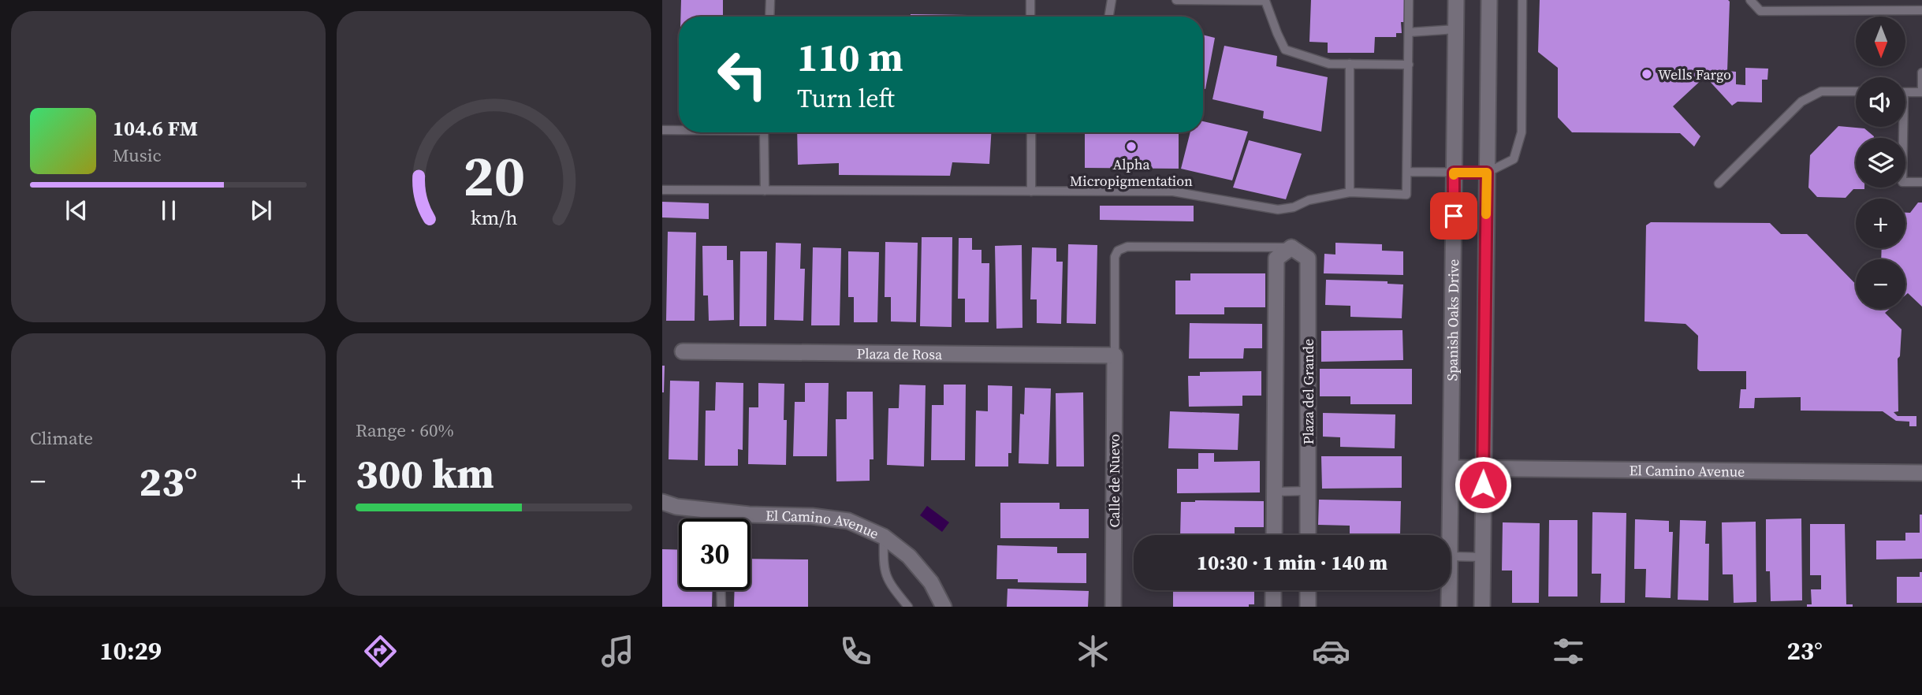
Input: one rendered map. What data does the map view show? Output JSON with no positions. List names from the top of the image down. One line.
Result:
{"streets":{"street":["Spanish Oaks Drive","Plaza de Rosa","Plaza del Grande","El Camino Avenue","Calle de Nuevo"]},"crossings":[["Spanish Oaks Drive","El Camino Avenue"],["Plaza de Rosa","Calle de Nuevo"]],"places":["Wells Fargo","Alpha Micropigmentation"],"north":"bottom","page":{"map_buttons":["+","−"],"turn":["110 m","Turn left"],"song":["104.6 FM","Music"],"tile":["Climate",["Range · 60%","300 km"]],"heat":["−","23°","+"],"limit":"30","trip":"10:30 · 1 min · 140 m","tabs":["10:29","23°"],"gauge":["20","km/h"]}}
